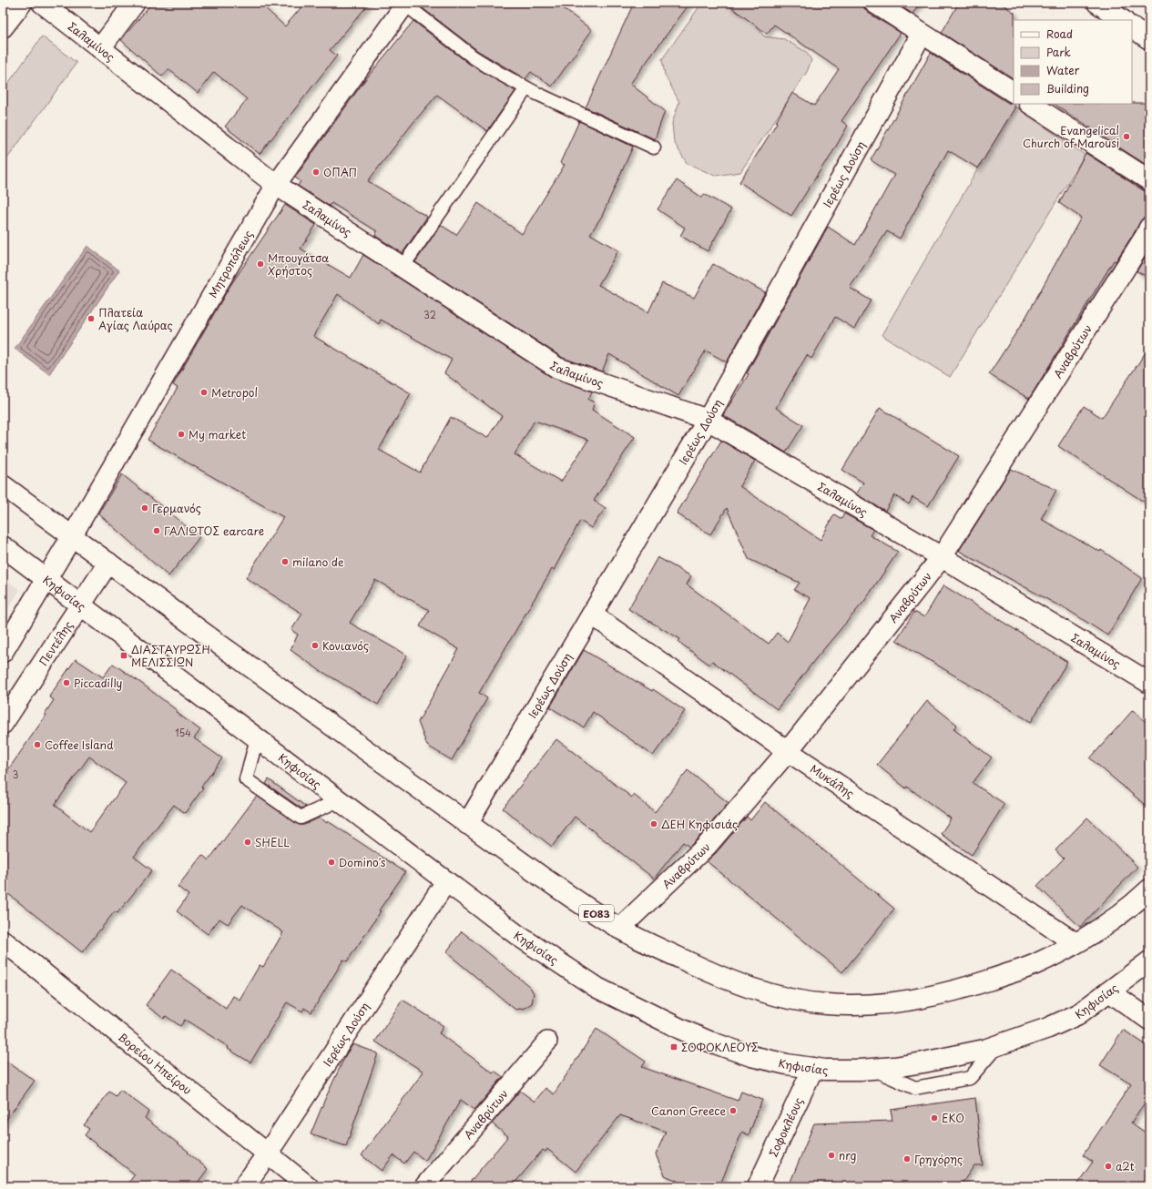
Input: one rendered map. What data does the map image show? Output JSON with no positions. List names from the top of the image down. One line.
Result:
{"streets":{"street":["Σαλαμίνος","Ιερέως Δούση","Μητροπόλεως","Αναβρύτων","Κηφισίας","Πεντέλης","Μυκάλης","ΕΟ83","Βορείου Ηπείρου","Σοφοκλέους"]},"crossings":[["Σαλαμίνος","Ιερέως Δούση"],["Σαλαμίνος","Μητροπόλεως"],["Σαλαμίνος","Αναβρύτων"],["Ιερέως Δούση","Κηφισίας"],["Ιερέως Δούση","Μυκάλης"],["Ιερέως Δούση","ΕΟ83"],["Ιερέως Δούση","Βορείου Ηπείρου"],["Μητροπόλεως","ΕΟ83"],["Αναβρύτων","Μυκάλης"],["Αναβρύτων","ΕΟ83"],["Κηφισίας","Πεντέλης"],["Κηφισίας","Σοφοκλέους"],["Πεντέλης","ΕΟ83"],["Μυκάλης","ΕΟ83"]],"places":{"other":["Evangelical Church of Marousi","ΟΠΑΠ","Μπουγάτσα Χρήστος","Πλατεία Αγίας Λαύρας","Metropol","My market","Γερμανός","ΓΑΛΙΩΤΟΣ earcare","milano de","Κονιανός","Piccadilly","Coffee Island","ΔΕΗ Κηφισιάς","SHELL","Domino's","Canon Greece","EKO","nrg","Γρηγόρης","a2t"],"transit":["ΔΙΑΣΤΑΥΡΩΣΗ ΜΕΛΙΣΣΙΩΝ","ΣΟΦΟΚΛΕΟΥΣ"]},"house_numbers":["32","154","3"],"legend":["Road","Park","Water","Building"]}
